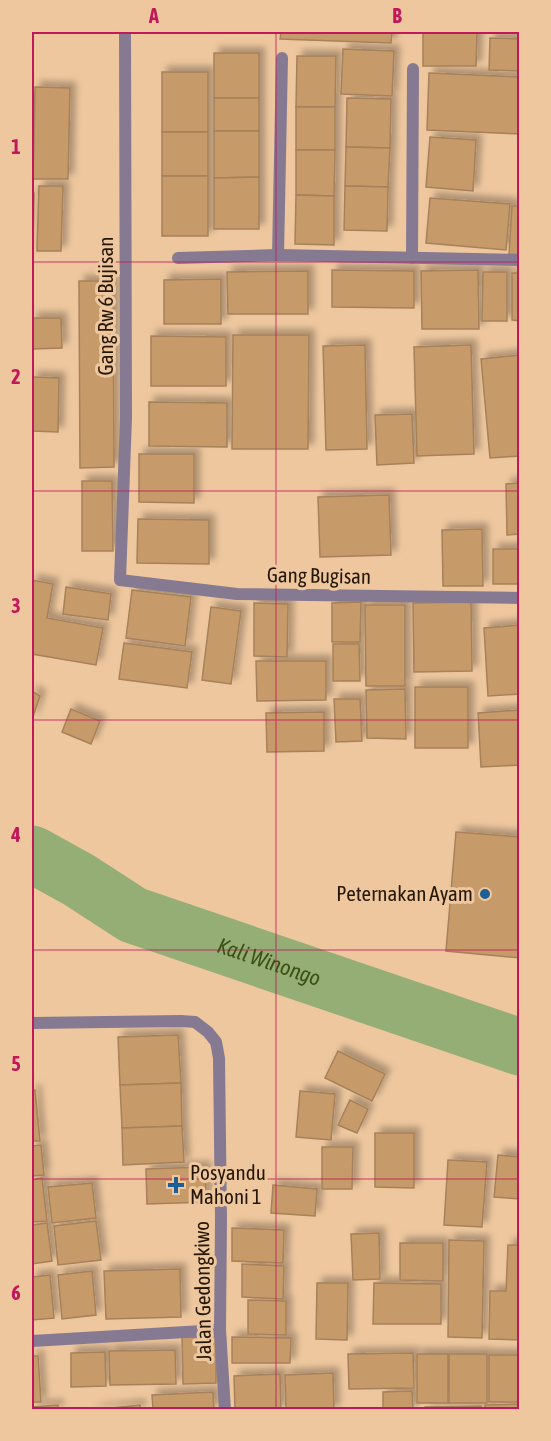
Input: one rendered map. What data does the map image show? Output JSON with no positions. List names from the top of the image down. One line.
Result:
{"streets":{"street":["Gang Rw 6 Bujisan","Gang Bugisan","Jalan Gedongkiwo"]},"crossings":[["Gang Rw 6 Bujisan","Gang Bugisan"]],"water":["Kali Winongo"],"places":{"other":["Peternakan Ayam"],"health":["Posyandu Mahoni 1"]},"grid":{"columns":["A","B"],"rows":["1","2","3","4","5","6"]}}
